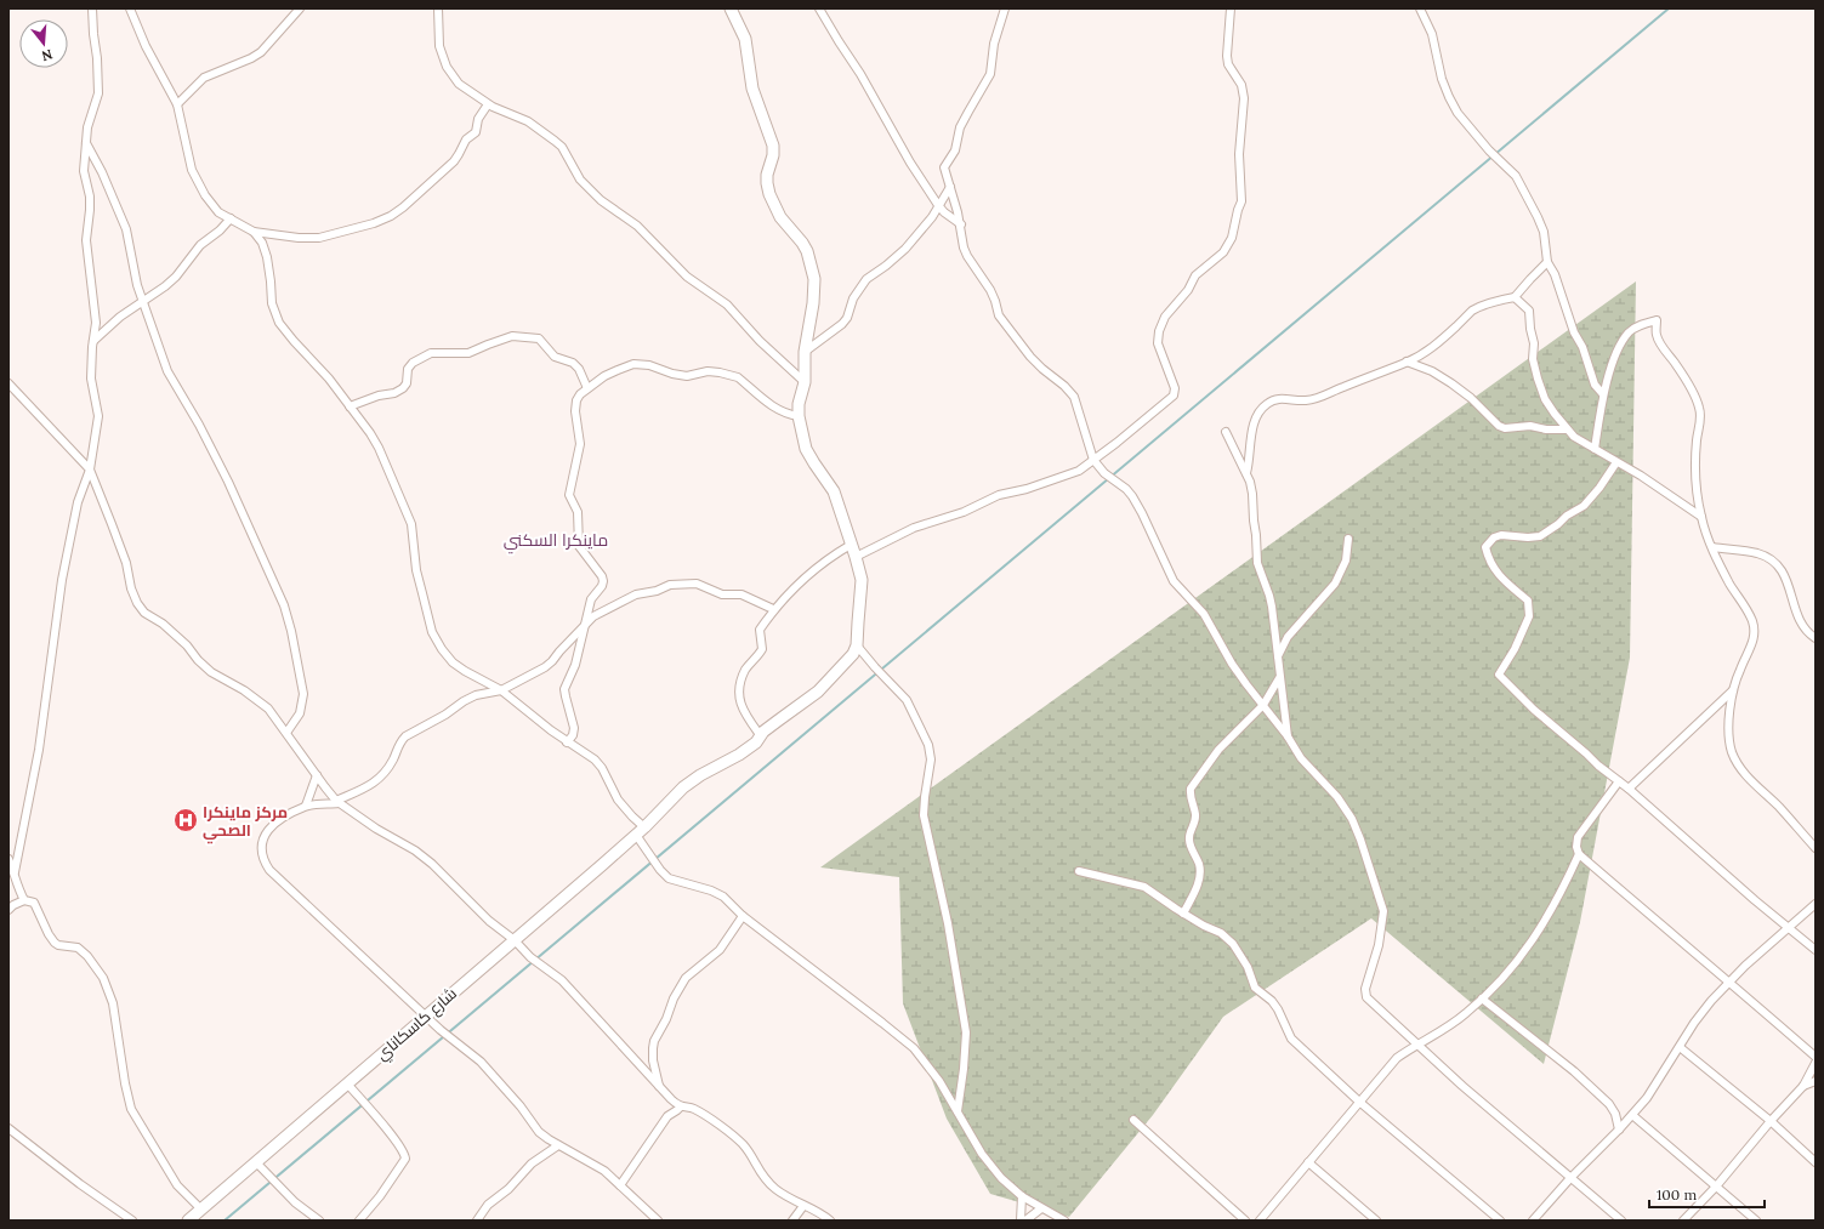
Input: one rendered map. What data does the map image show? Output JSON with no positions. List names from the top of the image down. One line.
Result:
{"streets":{"street":["شارع كاسكاناي"]},"districts":["ماينكرا السكني"],"places":{"hospital":["مركز ماينكرا الصحي"]},"scale_bar":"100 m","north":"bottom"}
